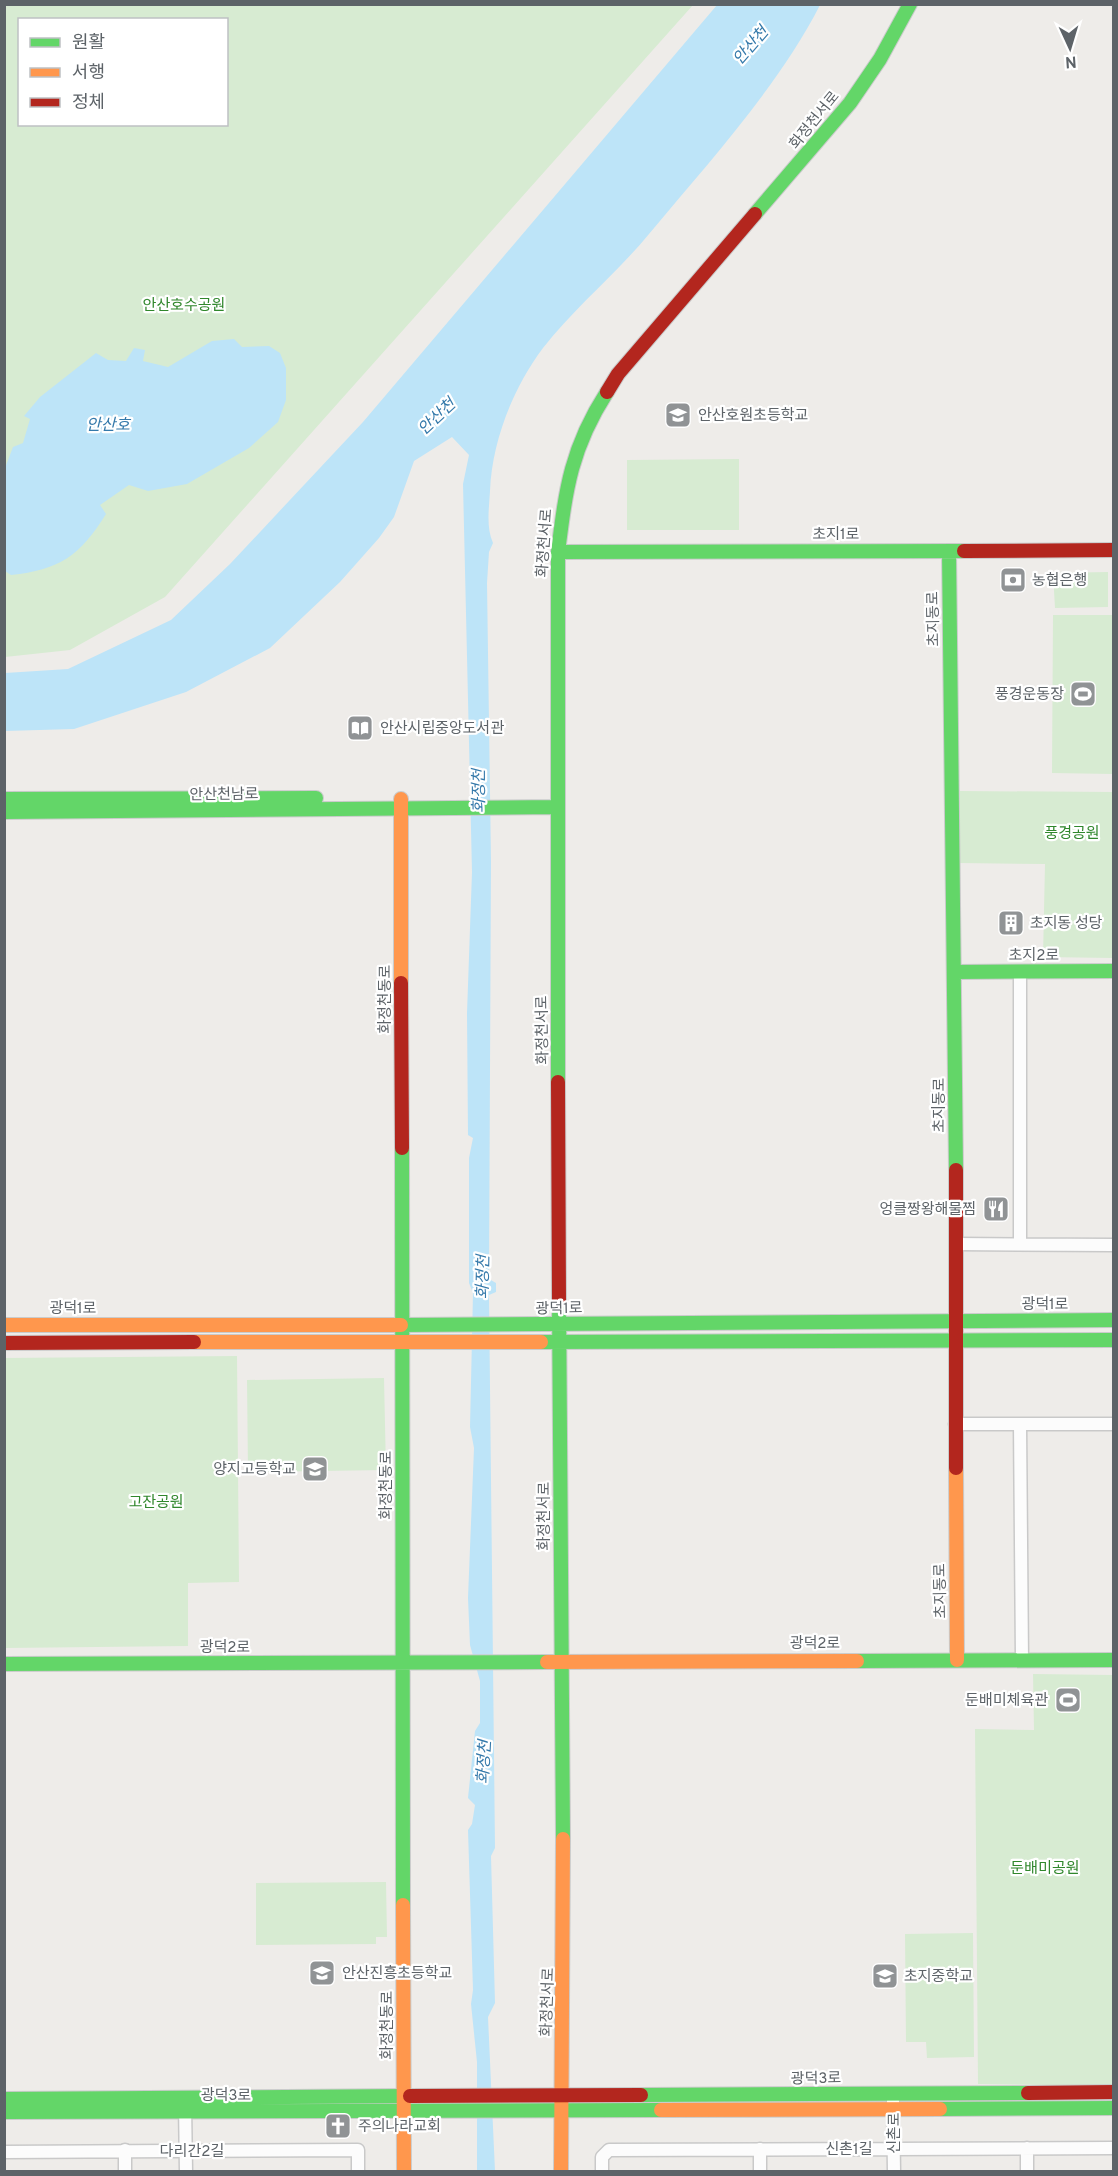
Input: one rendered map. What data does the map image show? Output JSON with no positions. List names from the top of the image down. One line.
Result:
{"streets":{"street":["화정천서로","초지1로","초지동로","안산천남로","초지2로","화정천동로","광덕1로","광덕2로","광덕3로","신촌로","신촌1길","다리간2길"]},"crossings":[["화정천서로","초지1로"],["화정천서로","안산천남로"],["화정천서로","광덕1로"],["화정천서로","광덕2로"],["화정천서로","광덕3로"],["초지1로","초지동로"],["초지동로","초지2로"],["초지동로","광덕1로"],["초지동로","광덕2로"],["안산천남로","화정천동로"],["화정천동로","광덕1로"],["화정천동로","광덕2로"],["화정천동로","광덕3로"],["광덕3로","신촌로"],["신촌로","신촌1길"]],"water":["안산천","안산호","화정천"],"parks":["안산호수공원","풍경공원","고잔공원","둔배미공원"],"places":{"school or university":["안산호원초등학교","양지고등학교","안산진흥초등학교","초지중학교"],"bank":["농협은행"],"sports":["풍경운동장","둔배미체육관"],"library":["안산시립중앙도서관"],"building":["초지동 성당"],"restaurant":["엉클짱왕해물찜"],"church":["주의나라교회"]},"legend":["원활","서행","정체"],"north":"bottom"}
